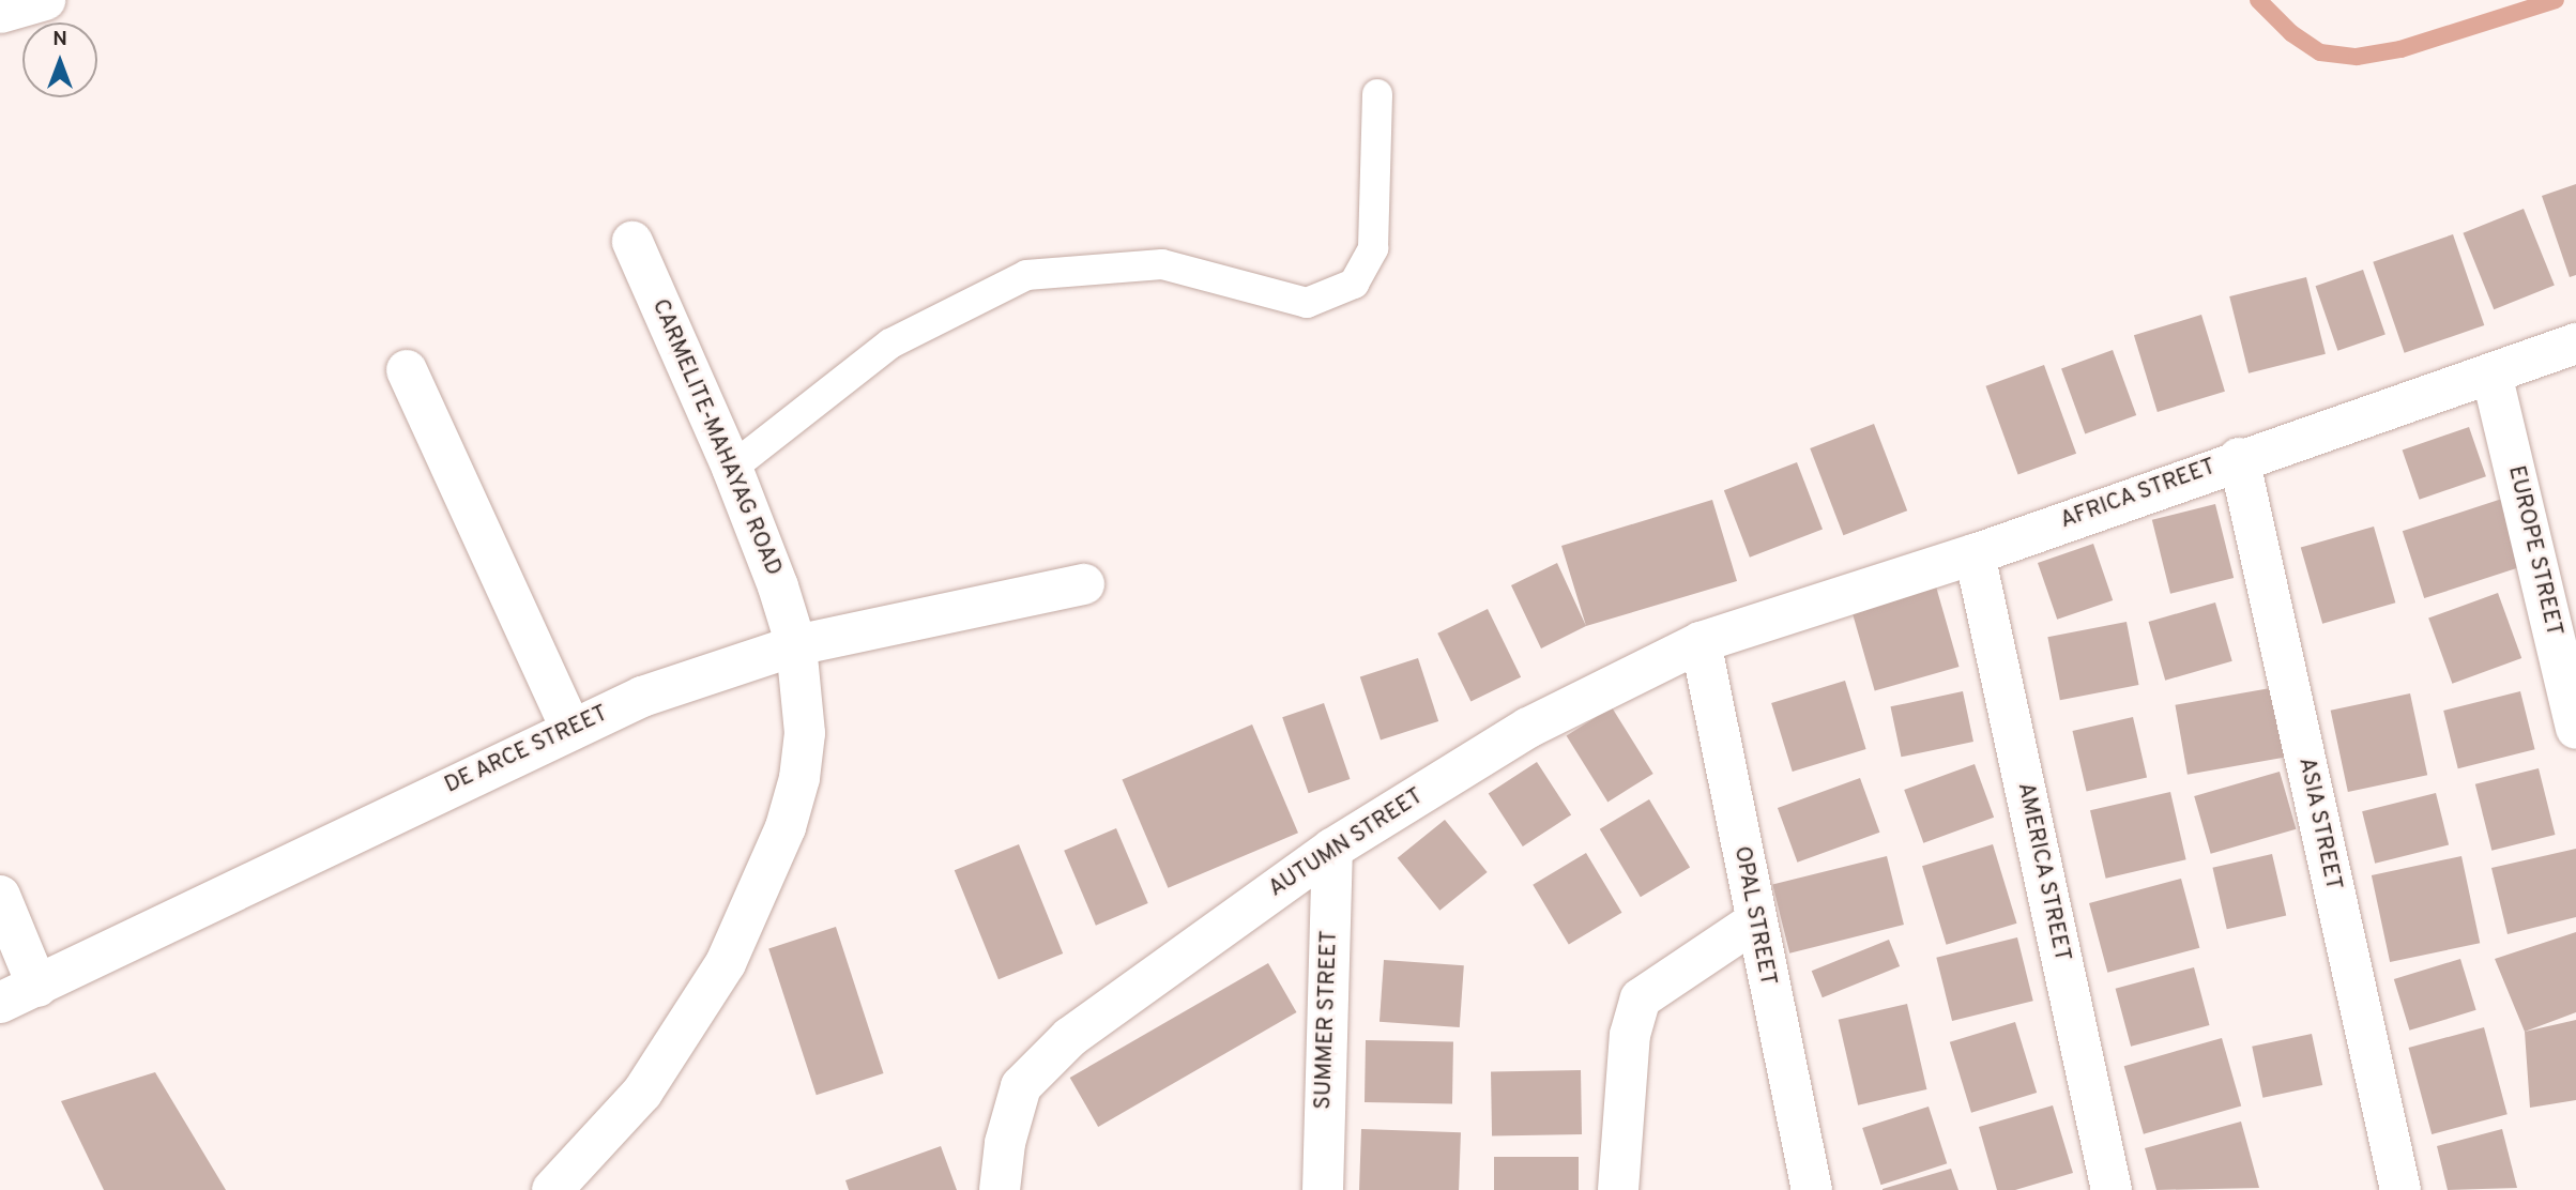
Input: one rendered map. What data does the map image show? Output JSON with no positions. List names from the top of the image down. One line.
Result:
{"streets":{"street":["CARMELITE-MAHAYAG ROAD","AFRICA STREET","EUROPE STREET","DE ARCE STREET","ASIA STREET","AUTUMN STREET","AMERICA STREET","OPAL STREET","SUMMER STREET"]},"crossings":[["CARMELITE-MAHAYAG ROAD","DE ARCE STREET"],["AFRICA STREET","EUROPE STREET"],["AFRICA STREET","ASIA STREET"],["AFRICA STREET","AUTUMN STREET"],["AFRICA STREET","AMERICA STREET"],["AFRICA STREET","OPAL STREET"],["AUTUMN STREET","OPAL STREET"],["AUTUMN STREET","SUMMER STREET"]],"north":"top"}
